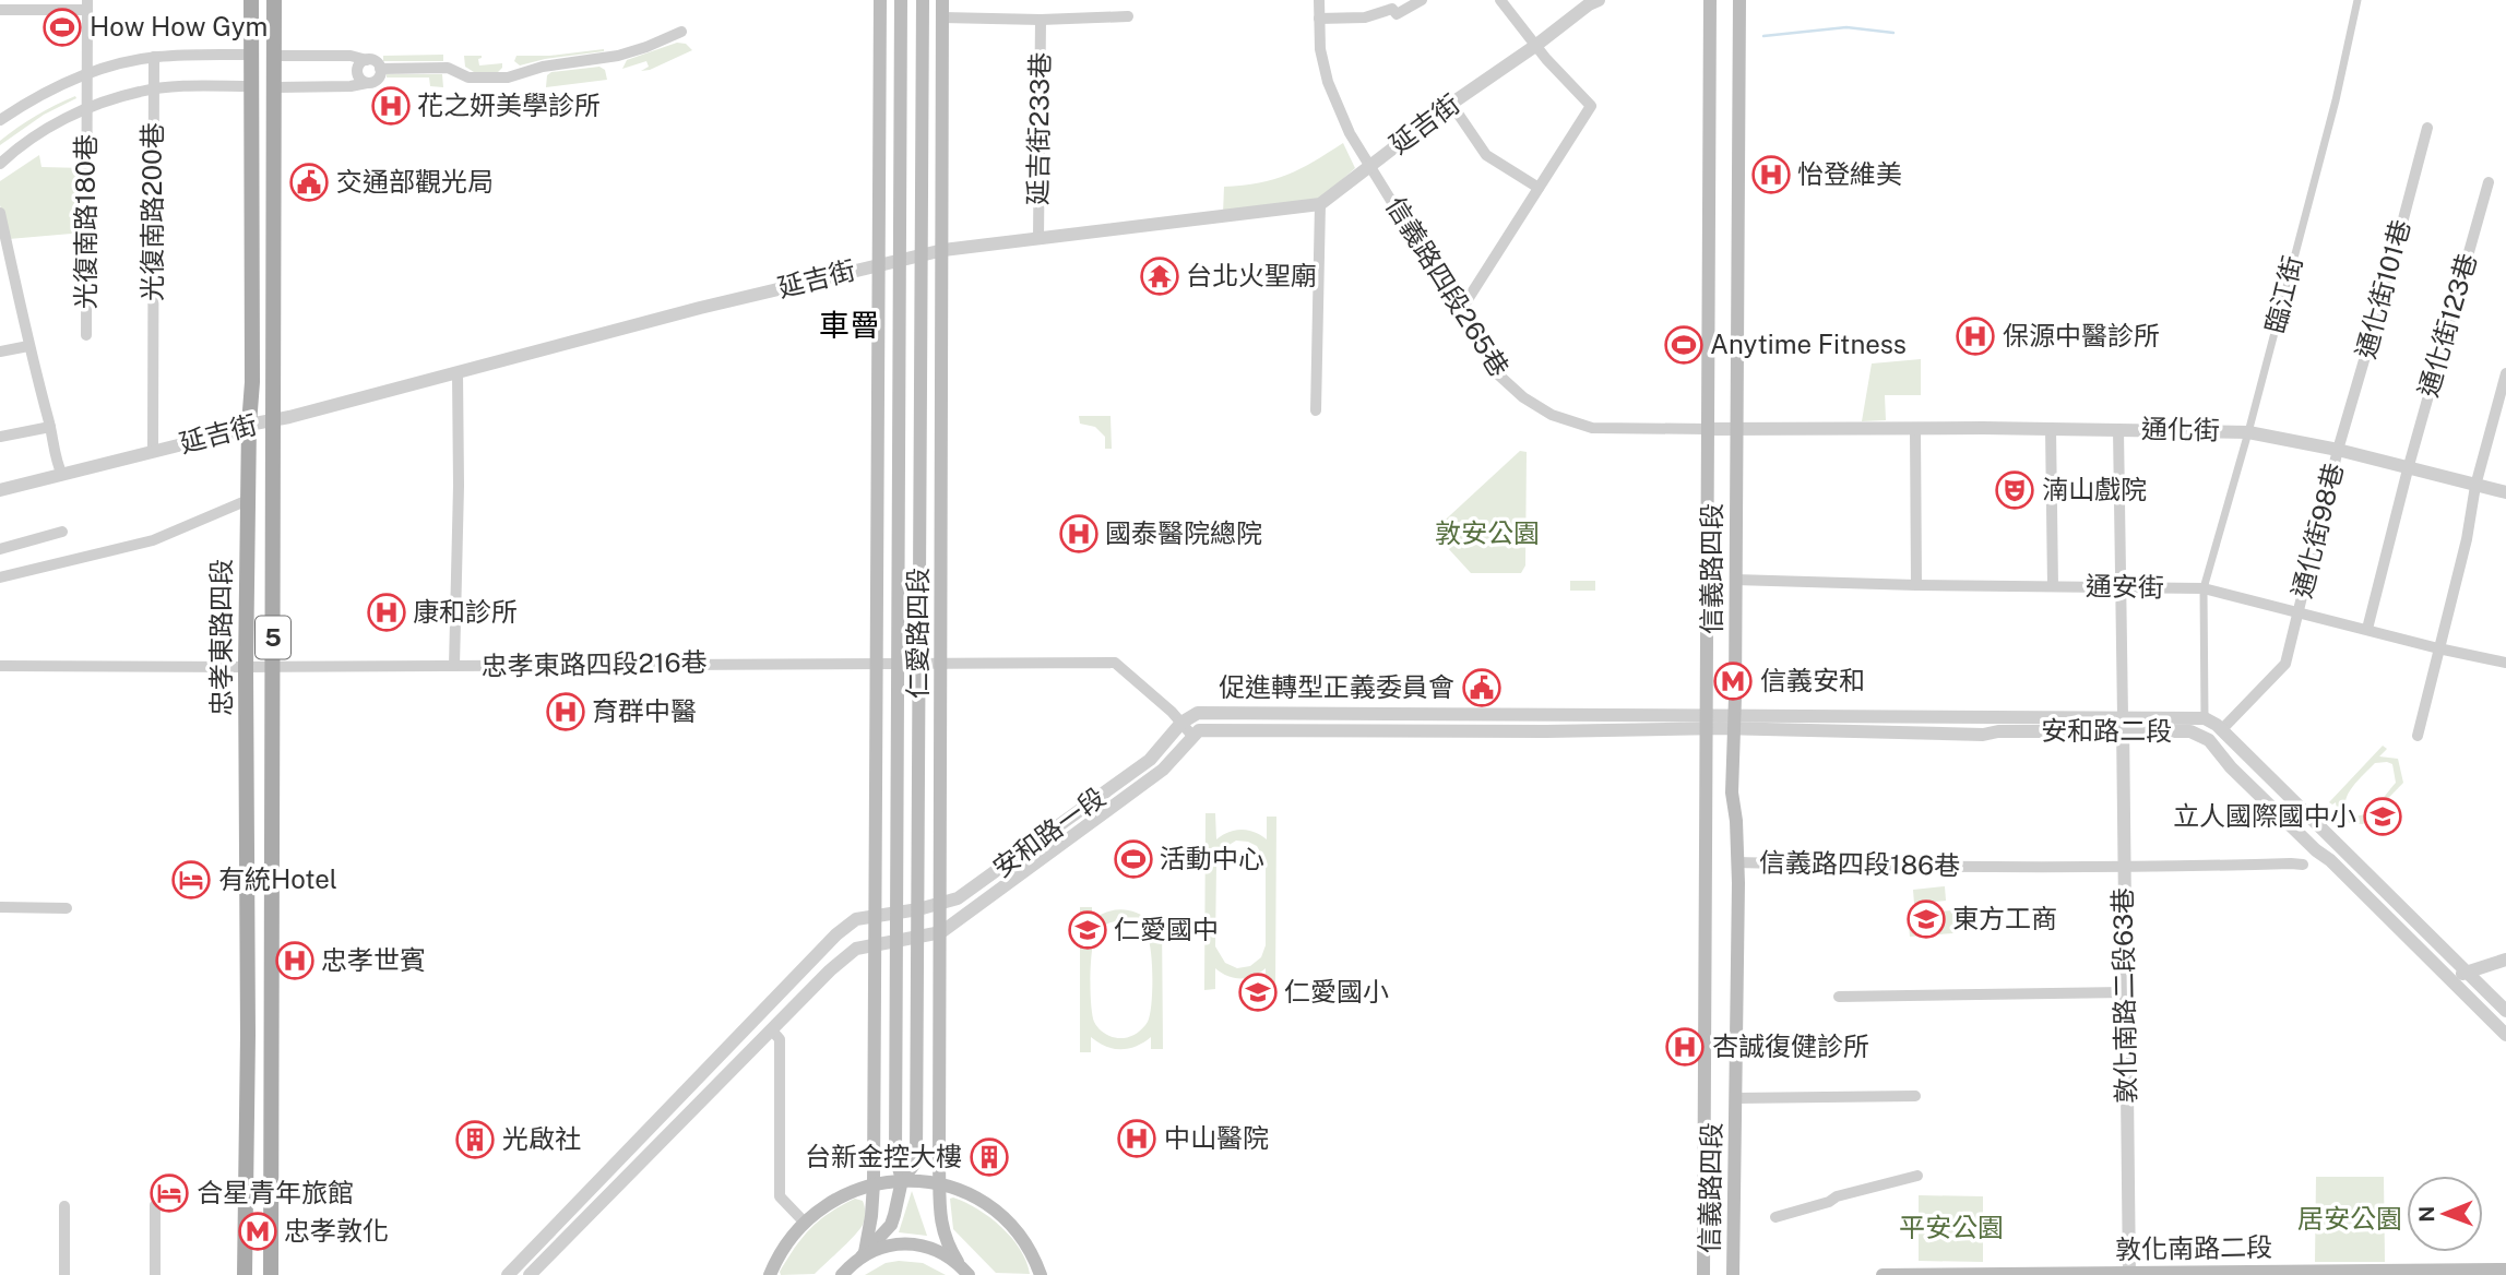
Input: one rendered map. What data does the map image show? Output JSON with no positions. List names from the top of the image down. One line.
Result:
{"streets":{"main road":["信義路四段","仁愛路四段","忠孝東路四段","5","敦化南路二段"],"street":["延吉街","延吉街233巷","光復南路200巷","光復南路180巷","信義路四段265巷","通化街101巷","臨江街","通化街123巷","通化街","通化街98巷","通安街","忠孝東路四段216巷","安和路二段","安和路一段","信義路四段186巷","敦化南路二段63巷"]},"crossings":[["延吉街","延吉街233巷"],["延吉街","光復南路200巷"],["延吉街","信義路四段265巷"],["延吉街","仁愛路四段"],["延吉街","忠孝東路四段"],["信義路四段265巷","通化街"],["信義路四段265巷","信義路四段"],["通化街101巷","通化街"],["通化街101巷","通化街98巷"],["臨江街","通化街"],["臨江街","通安街"],["臨江街","安和路二段"],["通化街123巷","通化街"],["通化街123巷","通安街"],["通化街","通化街98巷"],["通化街","信義路四段"],["通化街98巷","通安街"],["通化街98巷","安和路二段"],["信義路四段","通安街"],["信義路四段","安和路二段"],["信義路四段","信義路四段186巷"],["仁愛路四段","忠孝東路四段216巷"],["仁愛路四段","安和路一段"],["忠孝東路四段","忠孝東路四段216巷"],["忠孝東路四段216巷","安和路一段"],["安和路二段","敦化南路二段63巷"],["信義路四段186巷","敦化南路二段63巷"],["敦化南路二段63巷","敦化南路二段"]],"districts":["車罾"],"parks":["敦安公園","居安公園","平安公園"],"places":{"sports":["How How Gym","Anytime Fitness","活動中心"],"hospital":["花之妍美學診所","怡登維美","保源中醫診所","國泰醫院總院","康和診所","育群中醫","忠孝世賓","杏誠復健診所","中山醫院"],"public building":["交通部觀光局","促進轉型正義委員會"],"temple":["台北火聖廟"],"theatre":["湳山戲院"],"metro station":["信義安和","忠孝敦化"],"school or university":["立人國際國中小","東方工商","仁愛國中","仁愛國小"],"hotel":["有統Hotel","合星青年旅館"],"building":["光啟社","台新金控大樓"]},"north":"left"}
